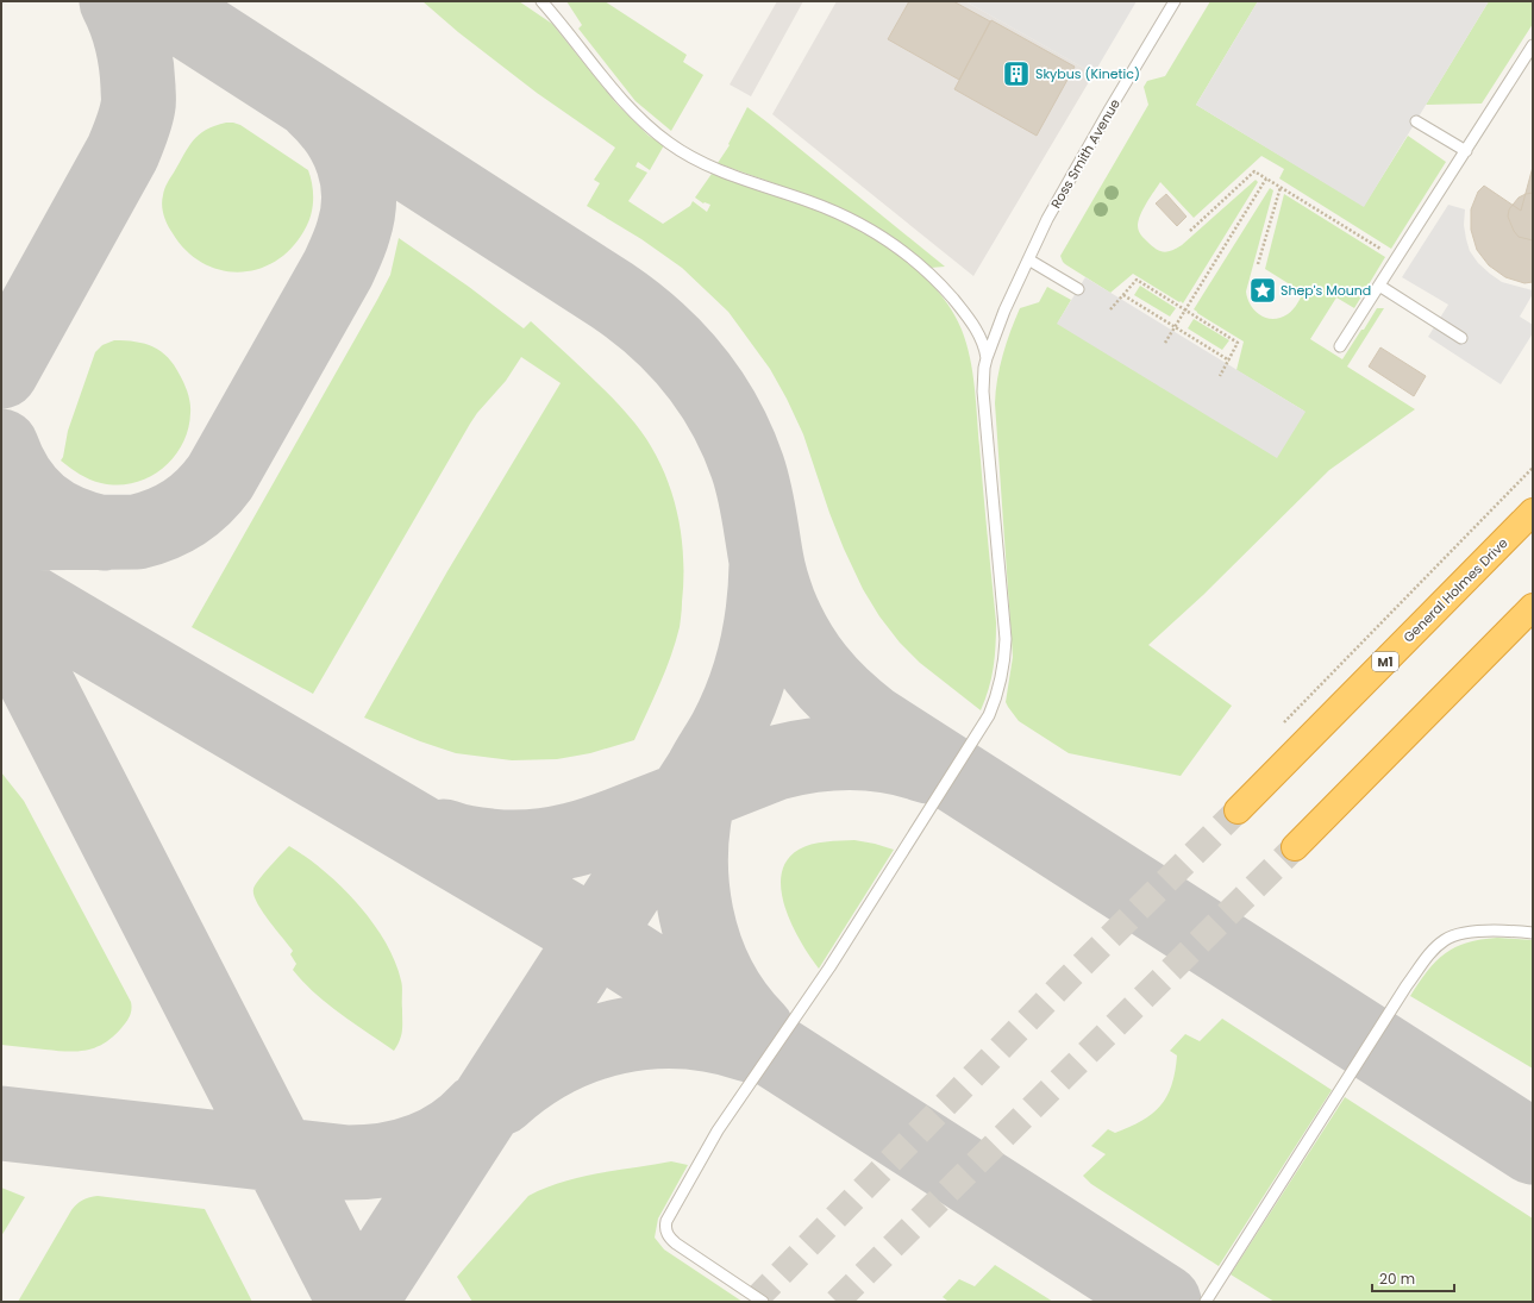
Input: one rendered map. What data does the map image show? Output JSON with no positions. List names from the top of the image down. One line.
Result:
{"streets":{"highway":["General Holmes Drive","M1"],"lane":["Ross Smith Avenue"]},"places":{"building":["Skybus (Kinetic)"],"place":["Shep's Mound"]},"scale_bar":"20 m"}
